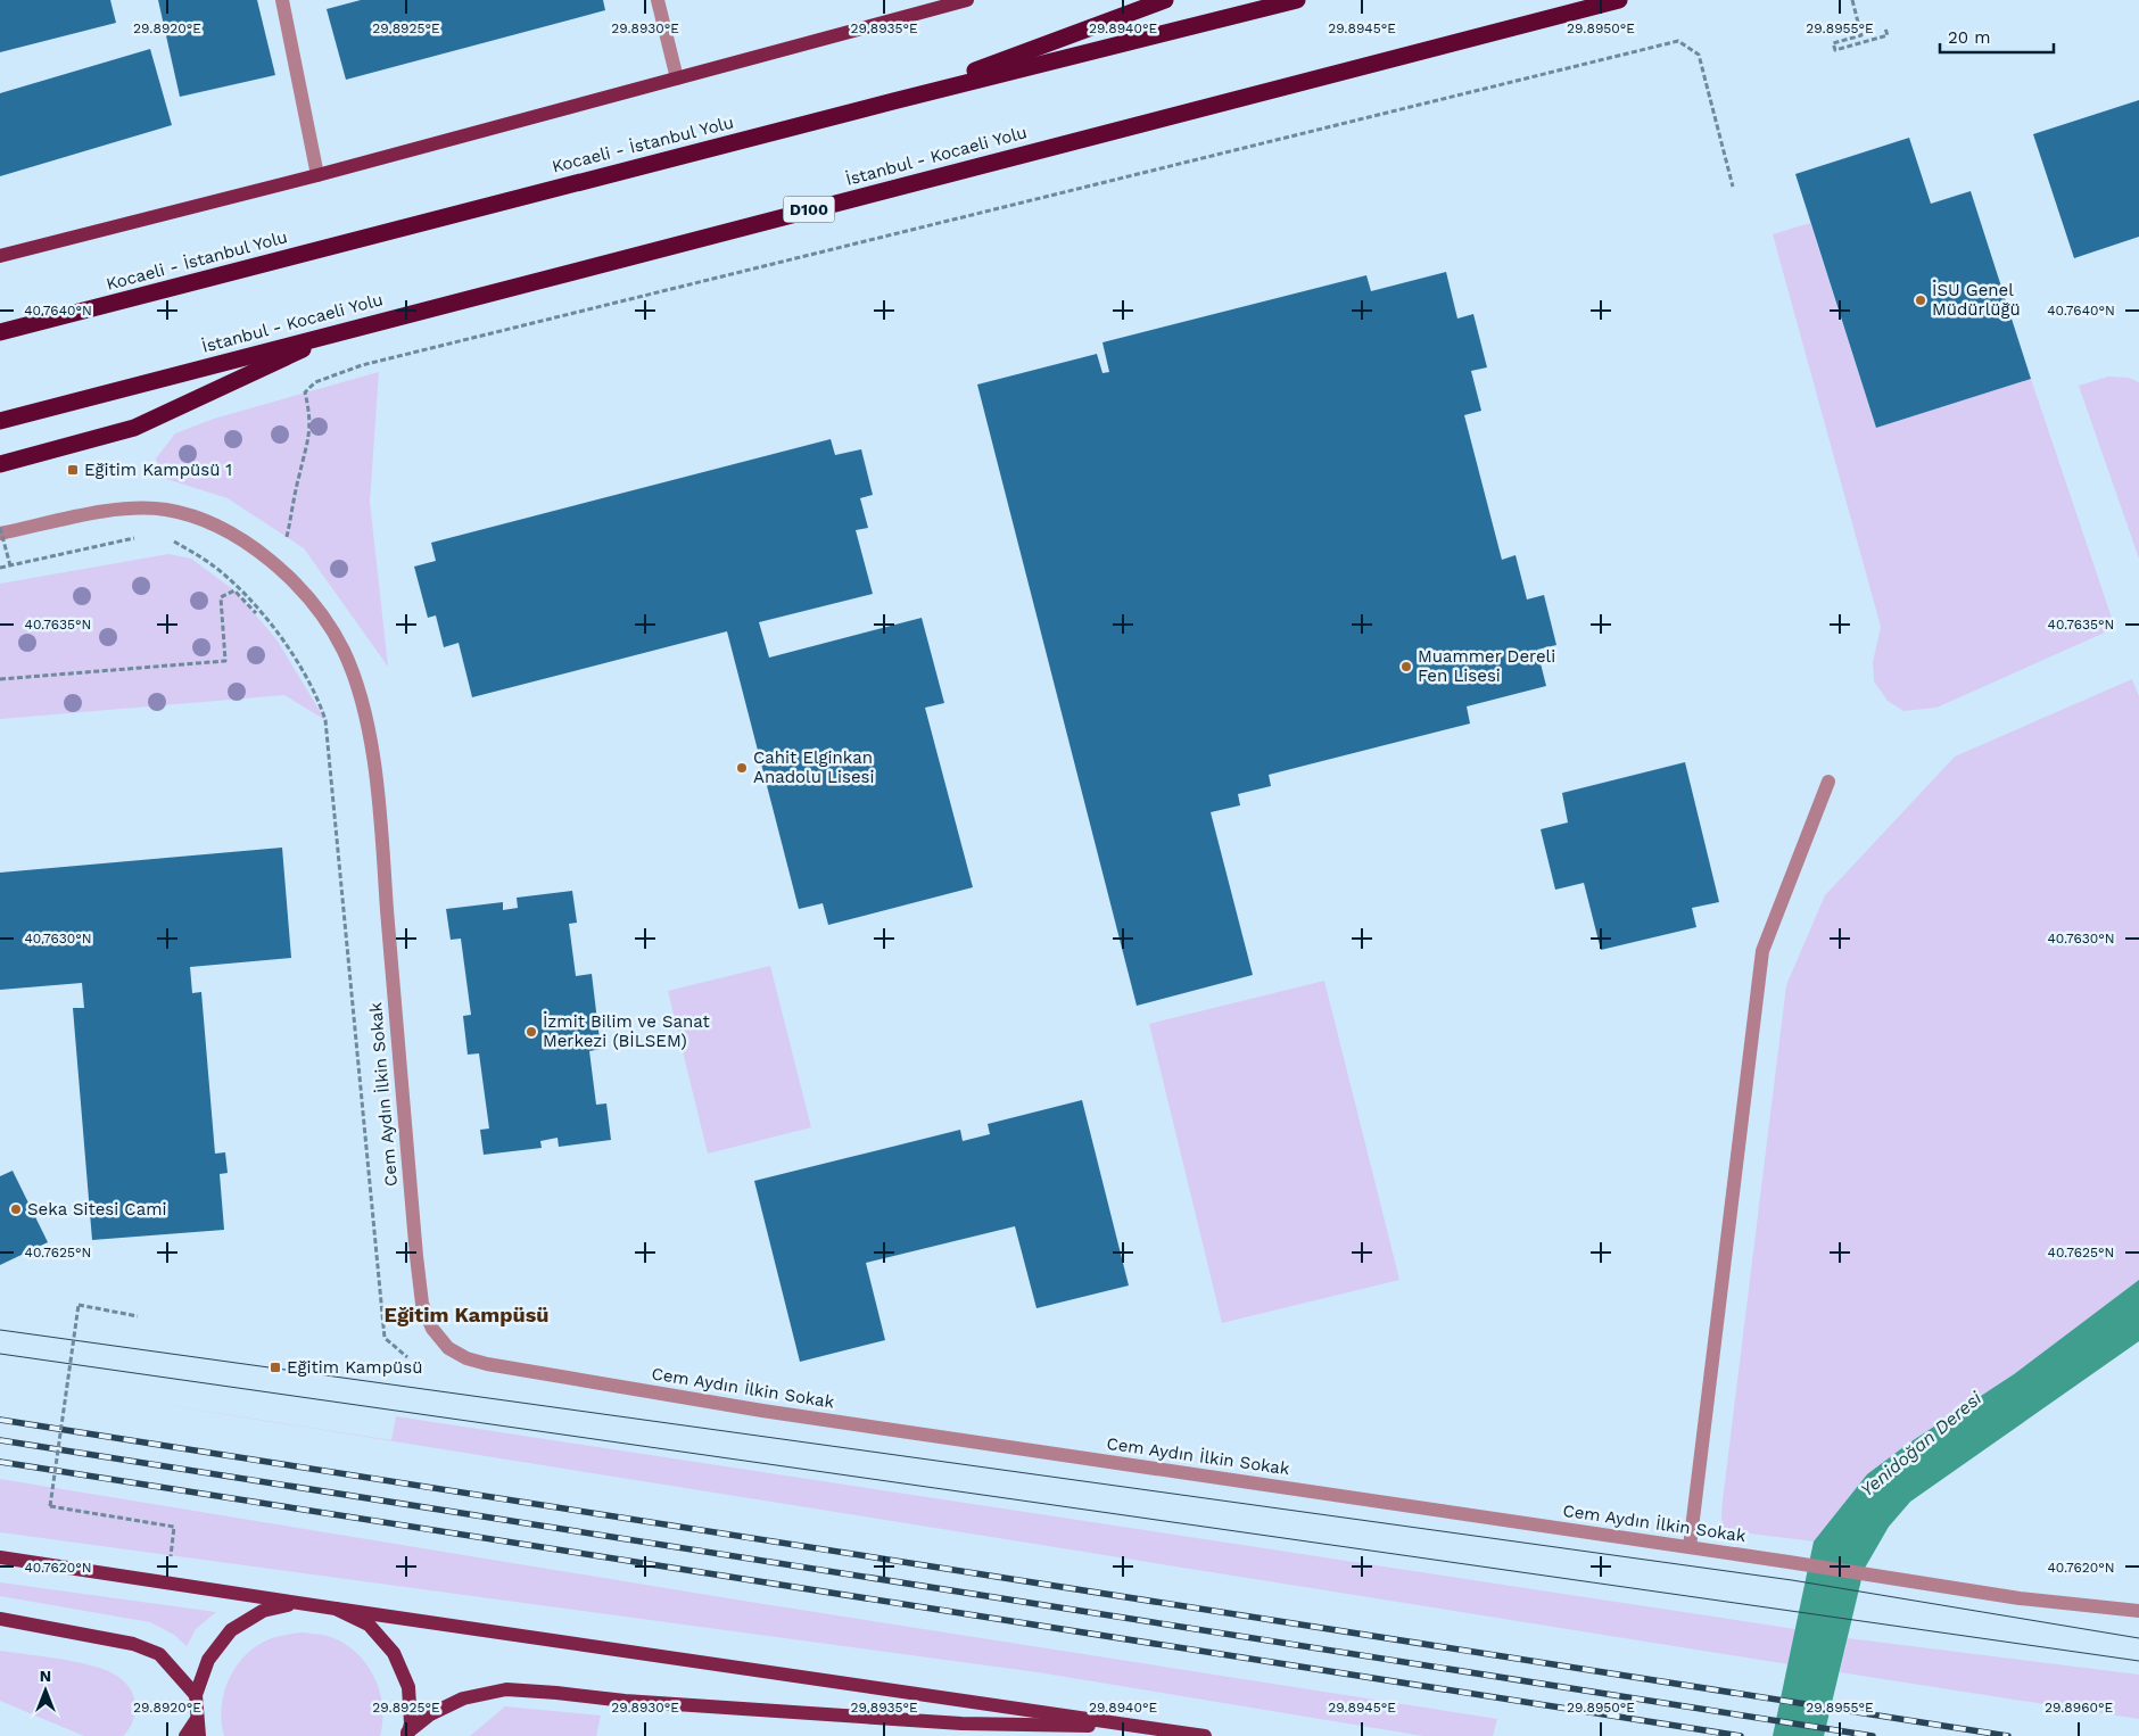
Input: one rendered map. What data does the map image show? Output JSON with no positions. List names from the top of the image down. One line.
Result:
{"streets":{"highway":["Kocaeli - İstanbul Yolu","İstanbul - Kocaeli Yolu","D100"],"street":["Cem Aydın İlkin Sokak"]},"districts":["Eğitim Kampüsü"],"water":["Yenidoğan Deresi"],"places":{"other":["İSU Genel Müdürlüğü","Muammer Dereli Fen Lisesi","Cahit Elginkan Anadolu Lisesi","İzmit Bilim ve Sanat Merkezi (BİLSEM)","Seka Sitesi Cami"],"transit":["Eğitim Kampüsü 1","Eğitim Kampüsü"]},"scale_bar":"20 m","north":"top","coordinates":["29.8920°E","29.8925°E","29.8930°E","29.8935°E","29.8940°E","29.8945°E","29.8950°E","29.8955°E","40.7640°N","40.7635°N","40.7630°N","40.7625°N","40.7620°N","29.8960°E"]}
